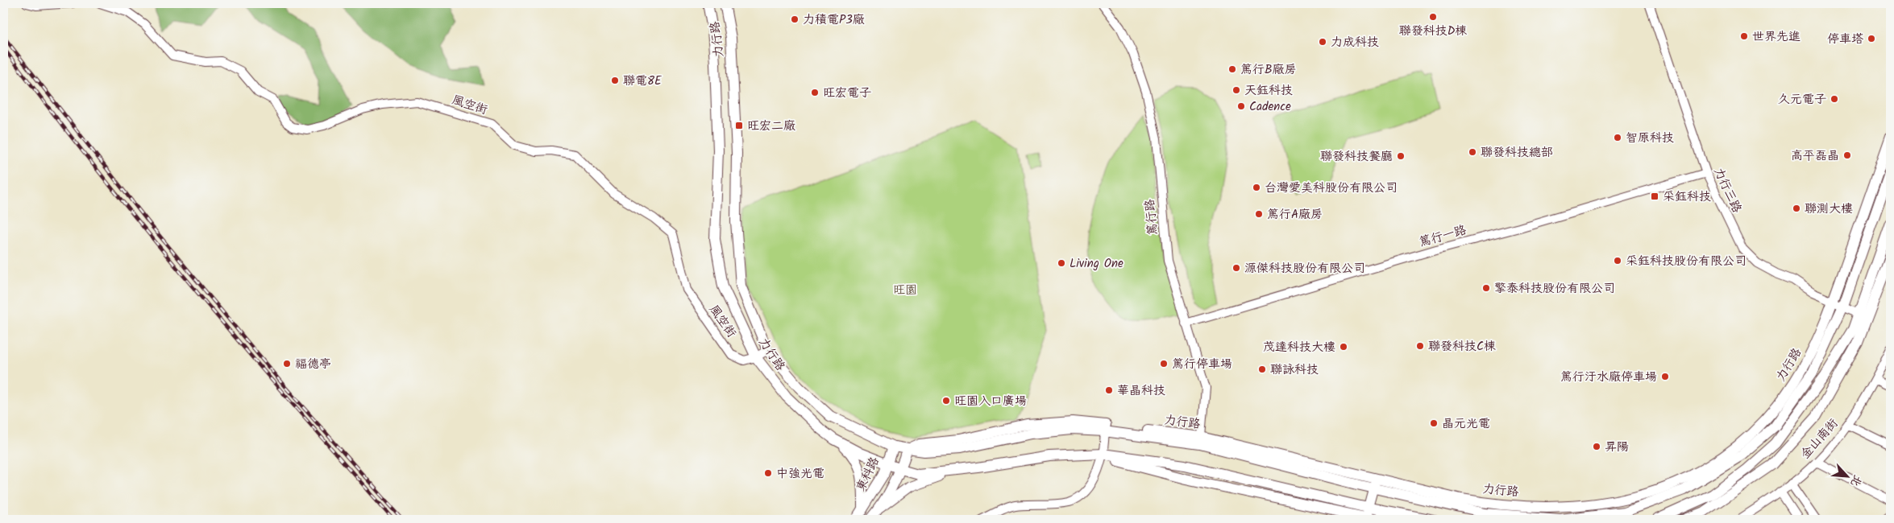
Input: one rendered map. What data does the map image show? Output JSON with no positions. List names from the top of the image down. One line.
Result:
{"streets":{"street":["力行路","風空街","力行三路","篤行路","篤行一路","金山南街","東科路"]},"crossings":[["力行路","風空街"],["力行路","力行三路"],["力行路","篤行路"],["力行路","東科路"],["力行三路","篤行一路"],["篤行路","篤行一路"]],"parks":["旺園"],"places":{"other":["聯發科技D棟","力積電P3廠","世界先進","停車塔","力成科技","篤行B廠房","聯電8E","天鈺科技","旺宏電子","久元電子","Cadence","智原科技","聯發科技總部","高平磊晶","聯發科技餐廳","台灣愛美科股份有限公司","聯測大樓","篤行A廠房","采鈺科技股份有限公司","Living One","源傑科技股份有限公司","擎泰科技股份有限公司","聯發科技C棟","茂達科技大樓","福德亭","篤行停車場","聯詠科技","篤行汙水廠停車場","華晶科技","旺園入口廣場","晶元光電","昇陽","中強光電"],"transit":["旺宏二廠","采鈺科技"]},"north":"bottom right"}
